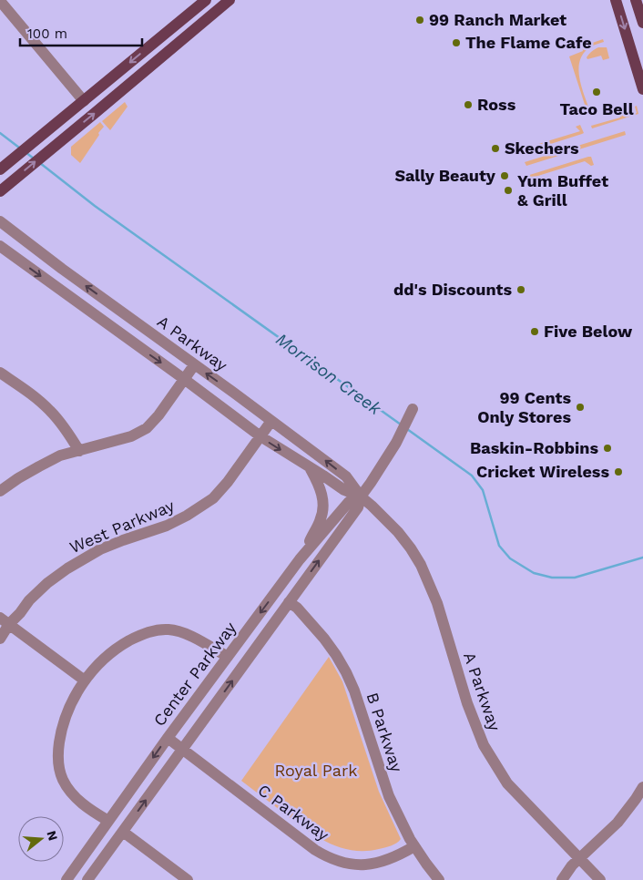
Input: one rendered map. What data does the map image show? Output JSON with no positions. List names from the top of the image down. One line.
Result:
{"streets":{"street":["A Parkway","West Parkway","Center Parkway","B Parkway","C Parkway"]},"crossings":[["A Parkway","West Parkway"],["A Parkway","Center Parkway"],["Center Parkway","B Parkway"],["Center Parkway","C Parkway"],["B Parkway","C Parkway"]],"water":["Morrison Creek"],"parks":["Royal Park"],"places":["99 Ranch Market","The Flame Cafe","Taco Bell","Ross","Skechers","Sally Beauty","Yum Buffet & Grill","dd's Discounts","Five Below","99 Cents Only Stores","Baskin-Robbins","Cricket Wireless"],"scale_bar":"100 m","north":"right"}
